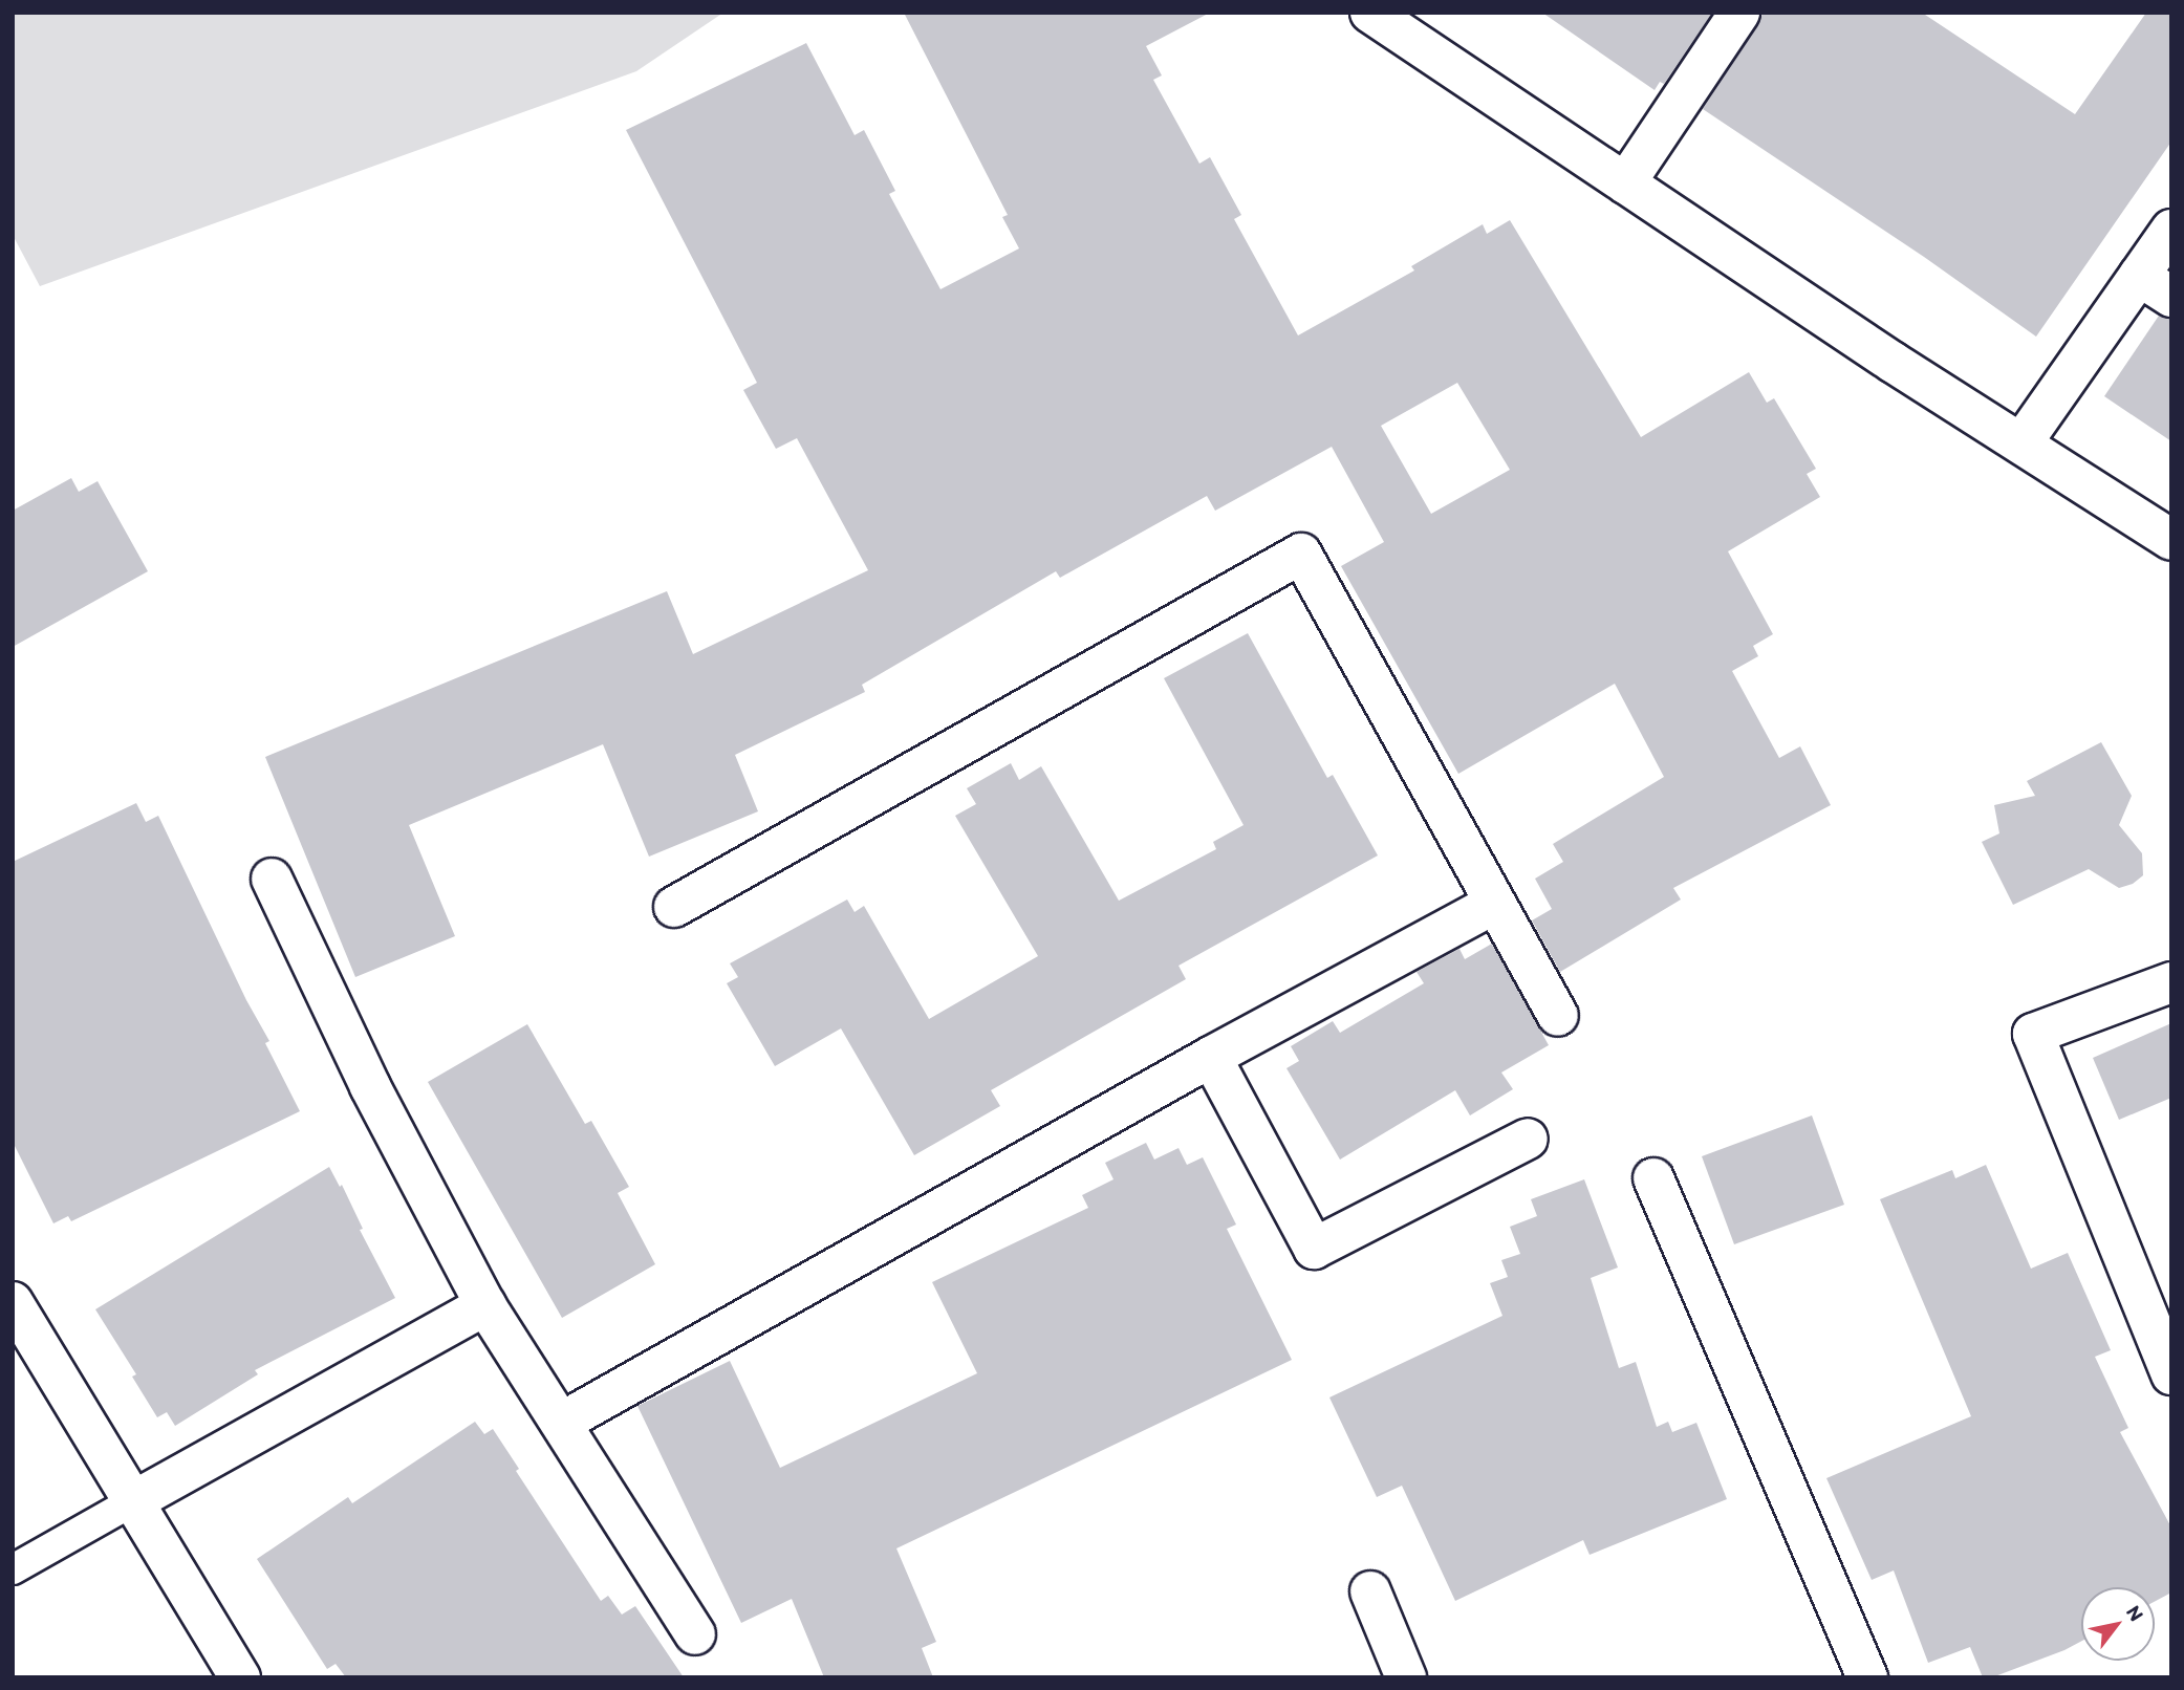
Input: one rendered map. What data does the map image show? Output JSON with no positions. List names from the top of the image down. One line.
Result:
{"north":"top right"}
